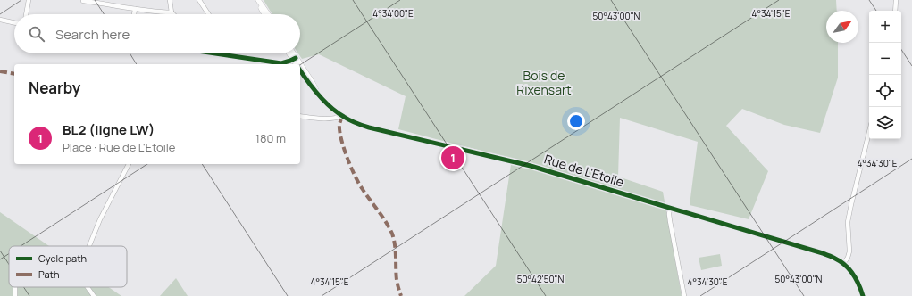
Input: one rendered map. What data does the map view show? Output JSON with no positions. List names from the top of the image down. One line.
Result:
{"streets":{"street":["Rue de L'Etoile"]},"parks":["Bois de Rixensart"],"legend":["Cycle path","Path"],"north":"top right","page":{"map_buttons":["+","−"],"search":"Search here","heading":"Nearby","list":[{"mark":"1","name":"BL2 (ligne LW)","note":"Place · Rue de L'Etoile","value":"180 m"}],"pins":"1"},"coordinates":["4°34'15\"E","4°34'00\"E","50°43'00\"N","4°34'30\"E","50°42'50\"N"]}
